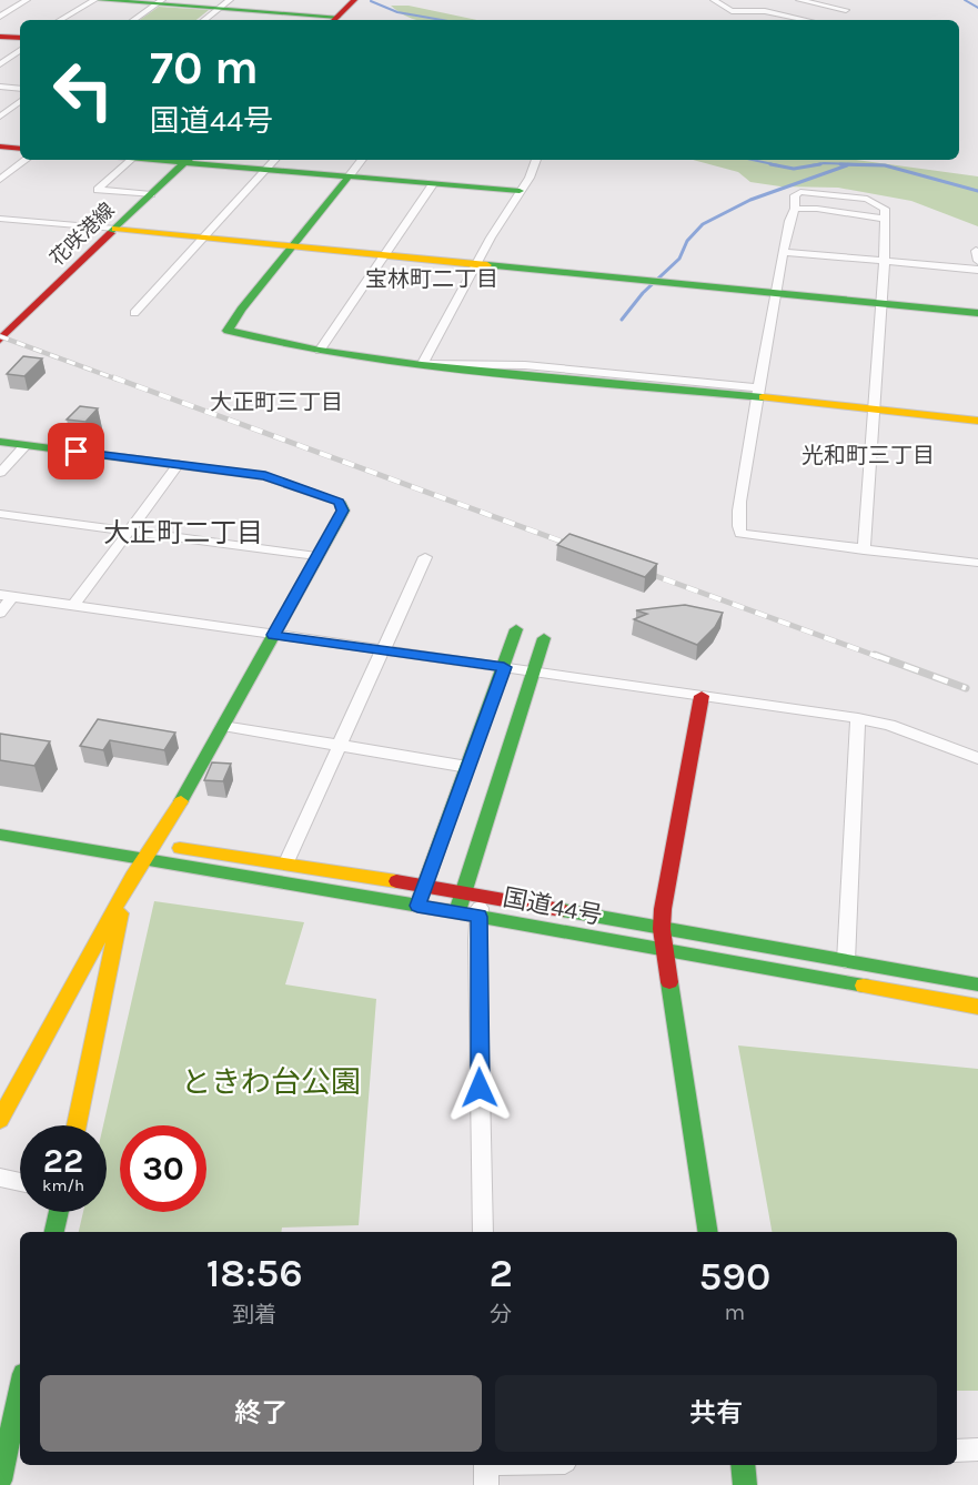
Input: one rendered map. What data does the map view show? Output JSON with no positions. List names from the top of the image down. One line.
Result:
{"streets":{"main road":["花咲港線","国道44号"]},"districts":["宝林町二丁目","大正町三丁目","光和町三丁目","大正町二丁目"],"parks":["ときわ台公園"],"page":{"turn":["70 m","国道44号"],"speed":"22 km/h","limit":"30","eta":["18:56","到着","2","分","590","m"],"buttons":["終了","共有"]}}
